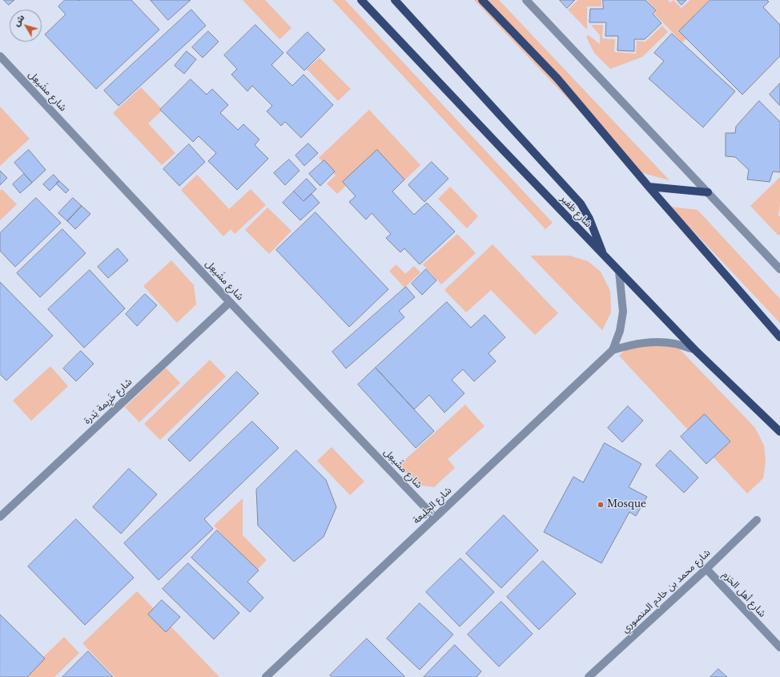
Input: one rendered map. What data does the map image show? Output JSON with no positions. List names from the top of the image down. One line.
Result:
{"streets":{"main road":["شارع ظفير"],"street":["شارع مشَيعِل","شارع خَرِيمة يَدرة","شارع الجِلِيعة","شارع محمد بن خادم المنصوري","شارع أهل الحَزم"]},"crossings":[["شارع مشَيعِل","شارع خَرِيمة يَدرة"],["شارع مشَيعِل","شارع الجِلِيعة"],["شارع ظفير","شارع الجِلِيعة"],["شارع محمد بن خادم المنصوري","شارع أهل الحَزم"]],"places":["Mosque"],"north":"top left"}
